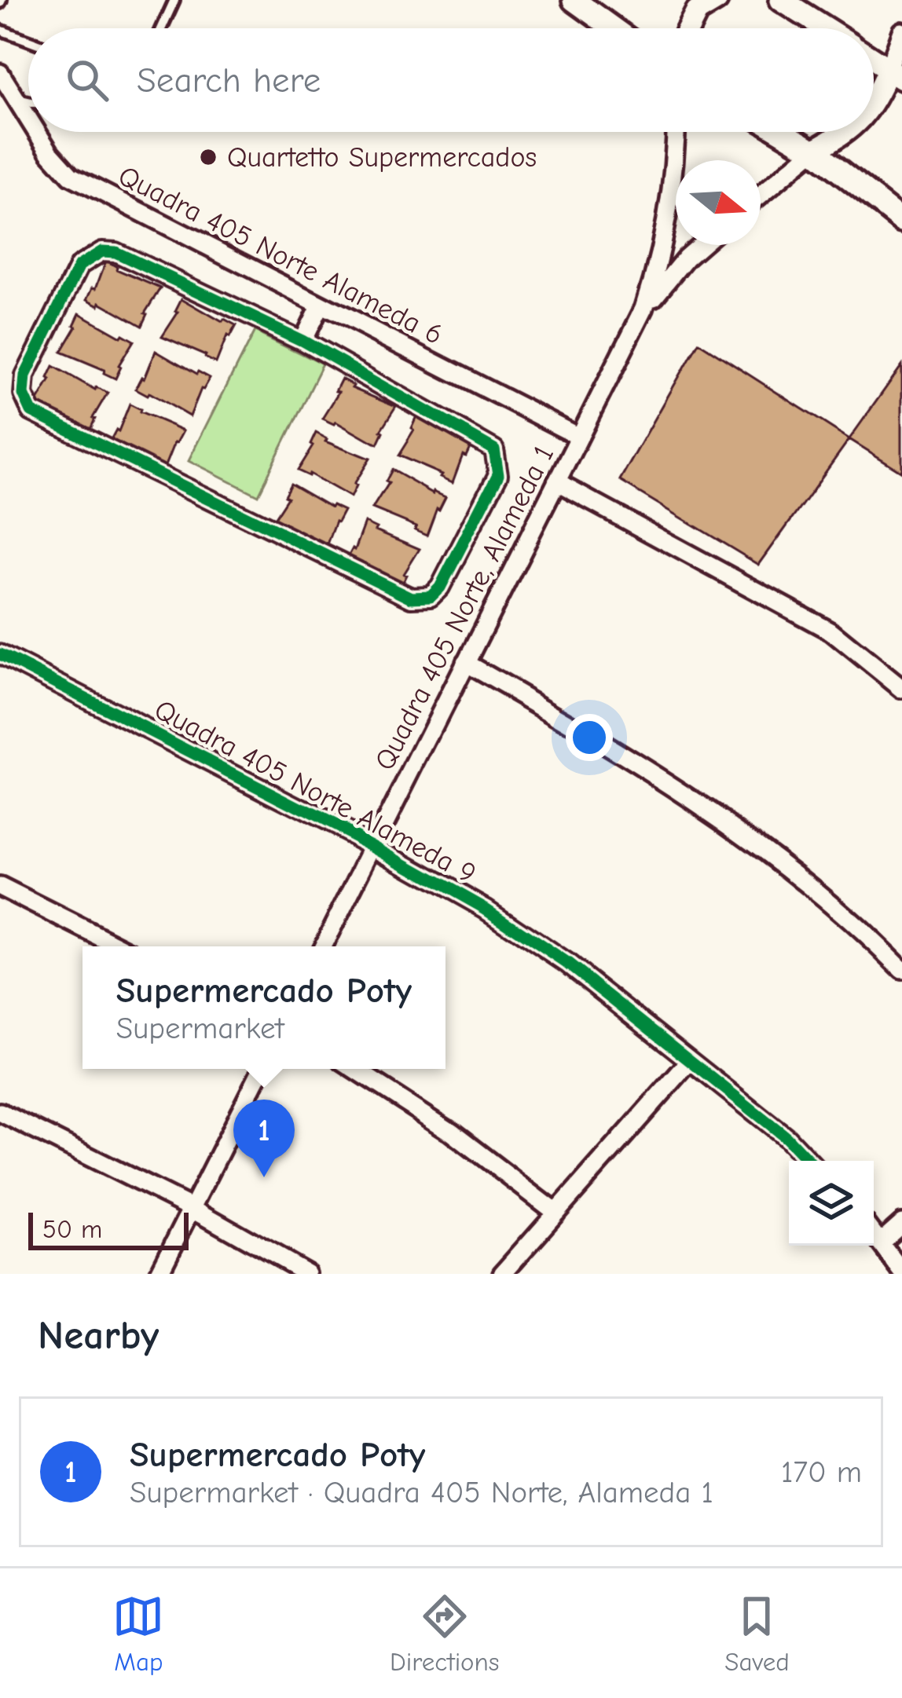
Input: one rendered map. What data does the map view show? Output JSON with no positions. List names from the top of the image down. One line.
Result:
{"streets":{"street":["Quadra 405 Norte Alameda 6","Quadra 405 Norte, Alameda 1","Quadra 405 Norte Alameda 9"]},"crossings":[["Quadra 405 Norte Alameda 6","Quadra 405 Norte, Alameda 1"],["Quadra 405 Norte, Alameda 1","Quadra 405 Norte Alameda 9"]],"places":["Quartetto Supermercados"],"scale_bar":"50 m","north":"right","page":{"search":"Search here","popup":["Supermercado Poty","Supermarket"],"pins":"1","scale":"50 m","heading":"Nearby","list":[{"mark":"1","name":"Supermercado Poty","note":"Supermarket · Quadra 405 Norte, Alameda 1","value":"170 m"}],"nav":["Map","Directions","Saved"]}}
